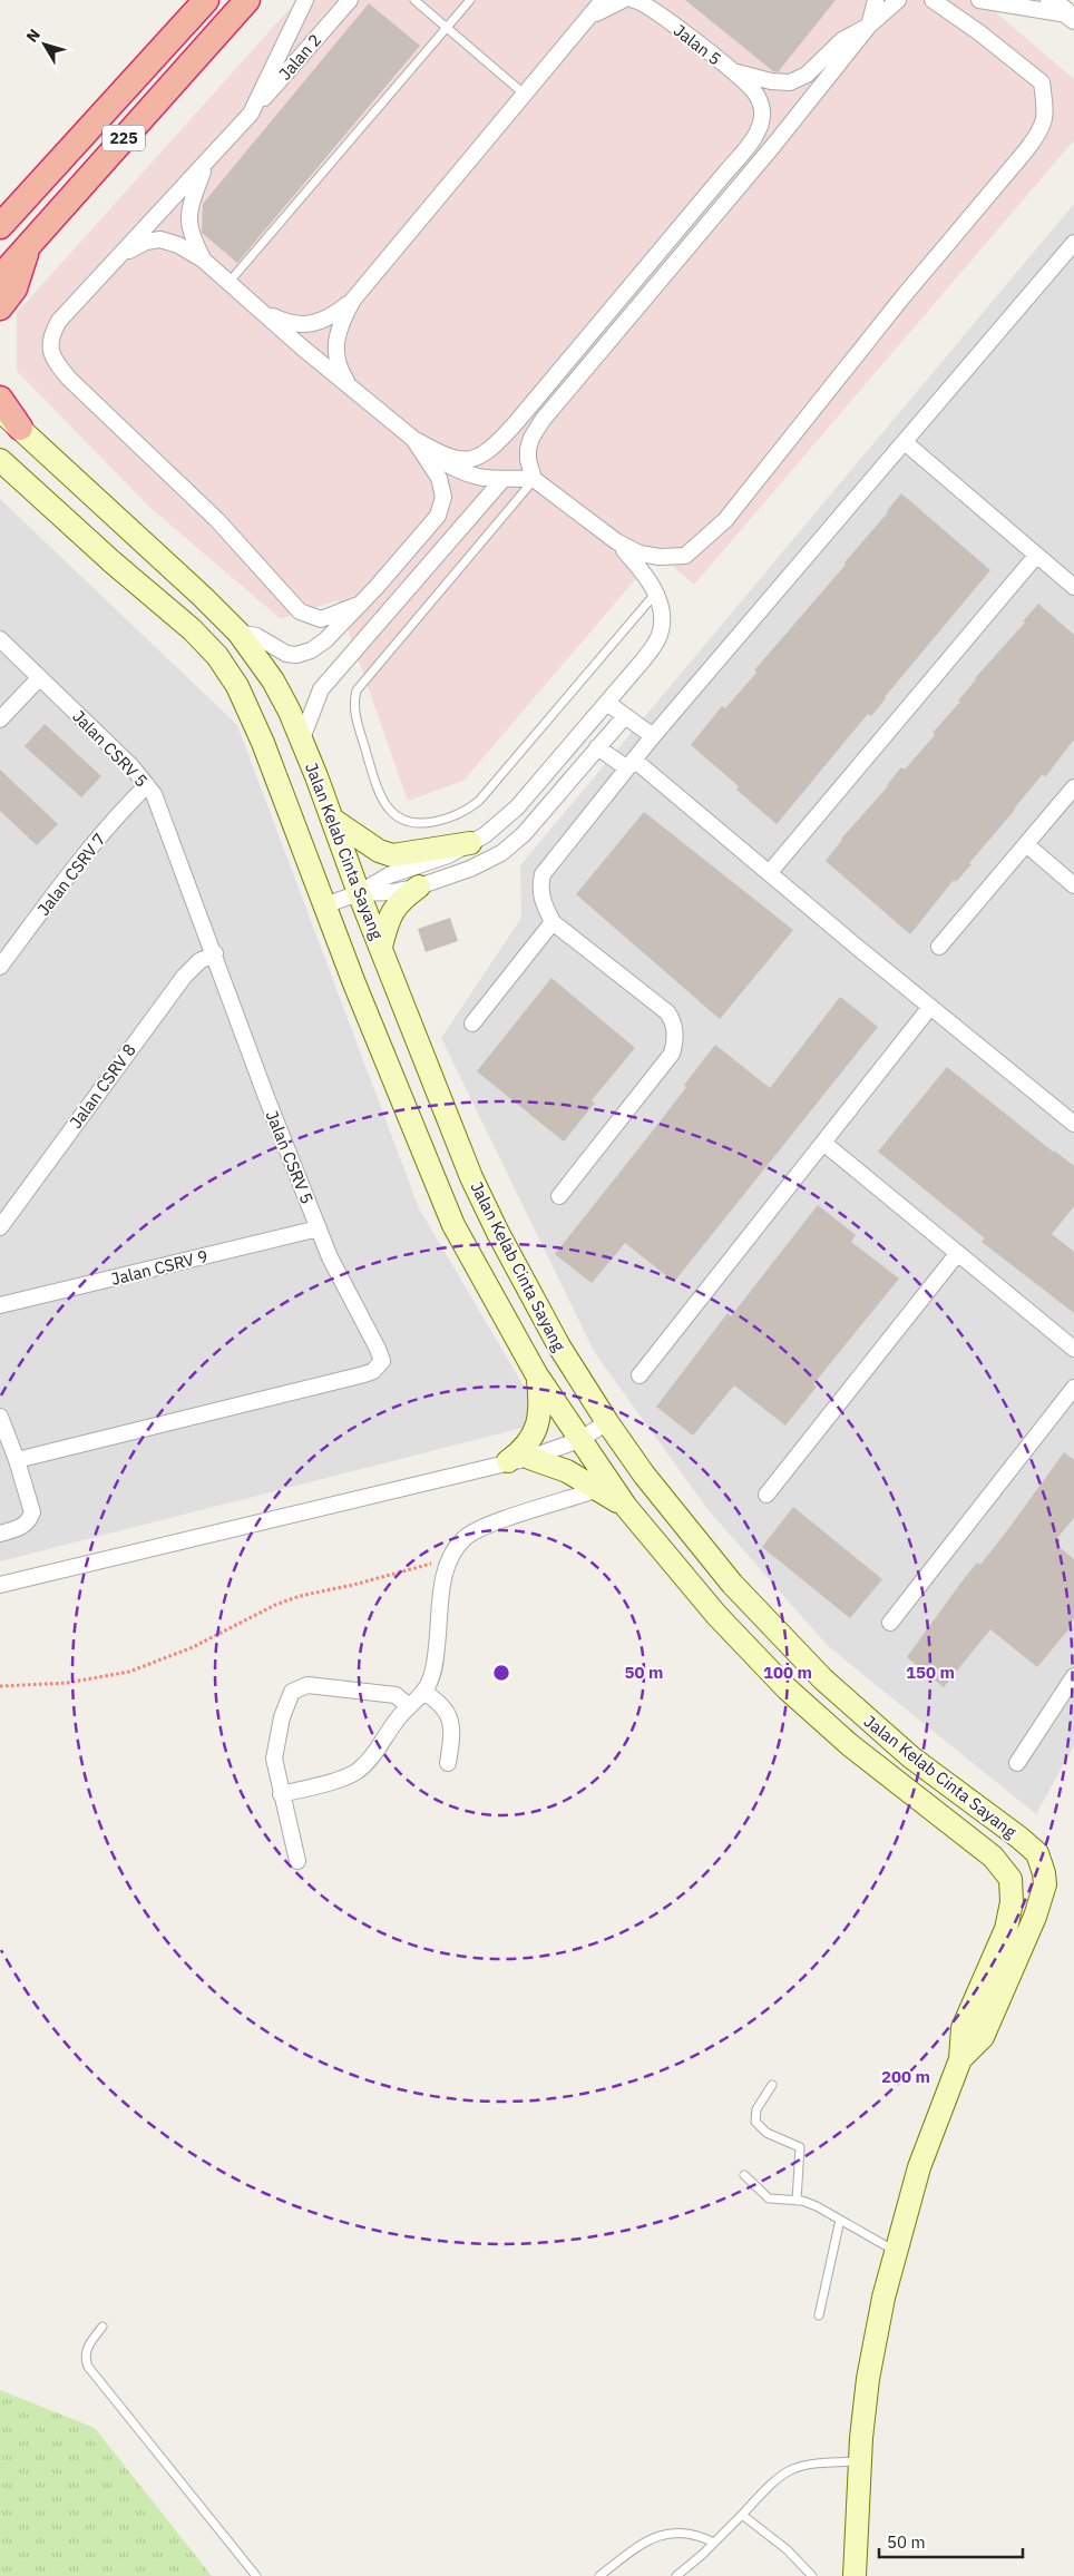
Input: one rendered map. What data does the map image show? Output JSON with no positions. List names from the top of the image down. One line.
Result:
{"streets":{"highway":["225"],"main road":["Jalan Kelab Cinta Sayang"],"street":["Jalan 5","Jalan 2","Jalan CSRV 5","Jalan CSRV 7","Jalan CSRV 8","Jalan CSRV 9"]},"crossings":[["Jalan CSRV 5","Jalan CSRV 7"],["Jalan CSRV 5","Jalan CSRV 8"],["Jalan CSRV 5","Jalan CSRV 9"]],"scale_bar":"50 m","north":"top left","rings":["50 m","100 m","150 m","200 m"]}
